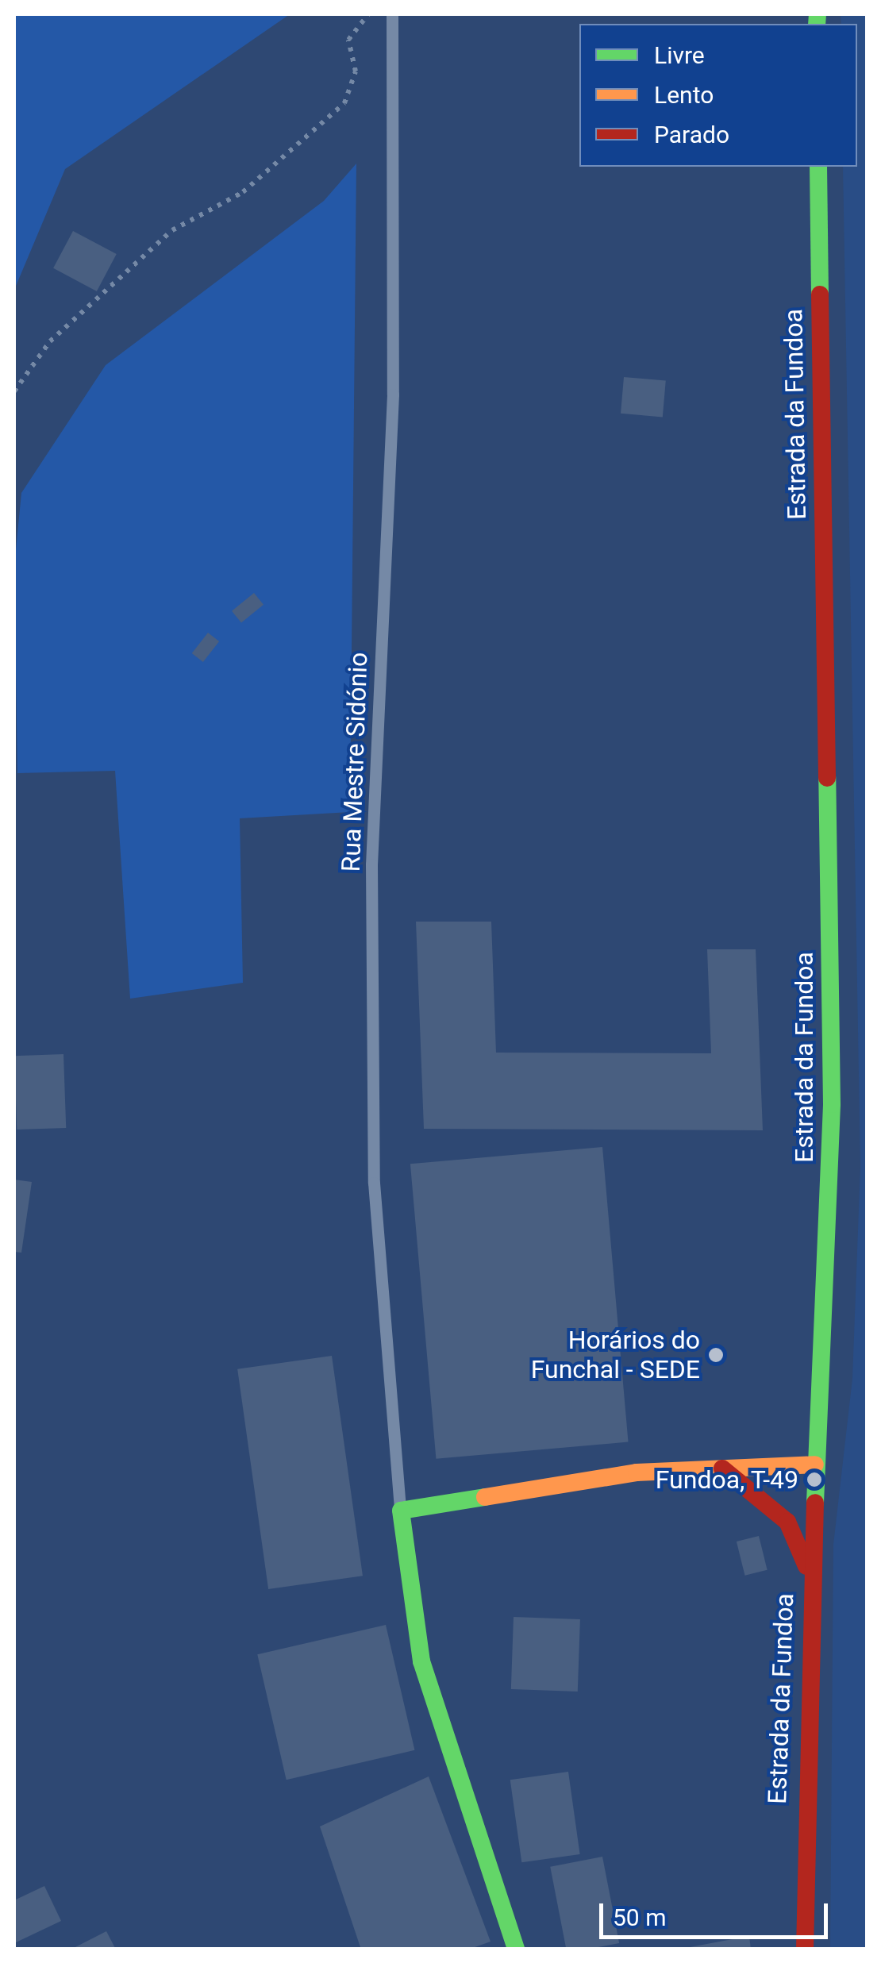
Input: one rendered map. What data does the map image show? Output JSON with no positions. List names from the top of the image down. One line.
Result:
{"streets":{"main road":["Estrada da Fundoa"],"lane":["Rua Mestre Sidónio"]},"places":["Horários do Funchal - SEDE","Fundoa, T-49"],"legend":["Livre","Lento","Parado"],"scale_bar":"50 m"}
